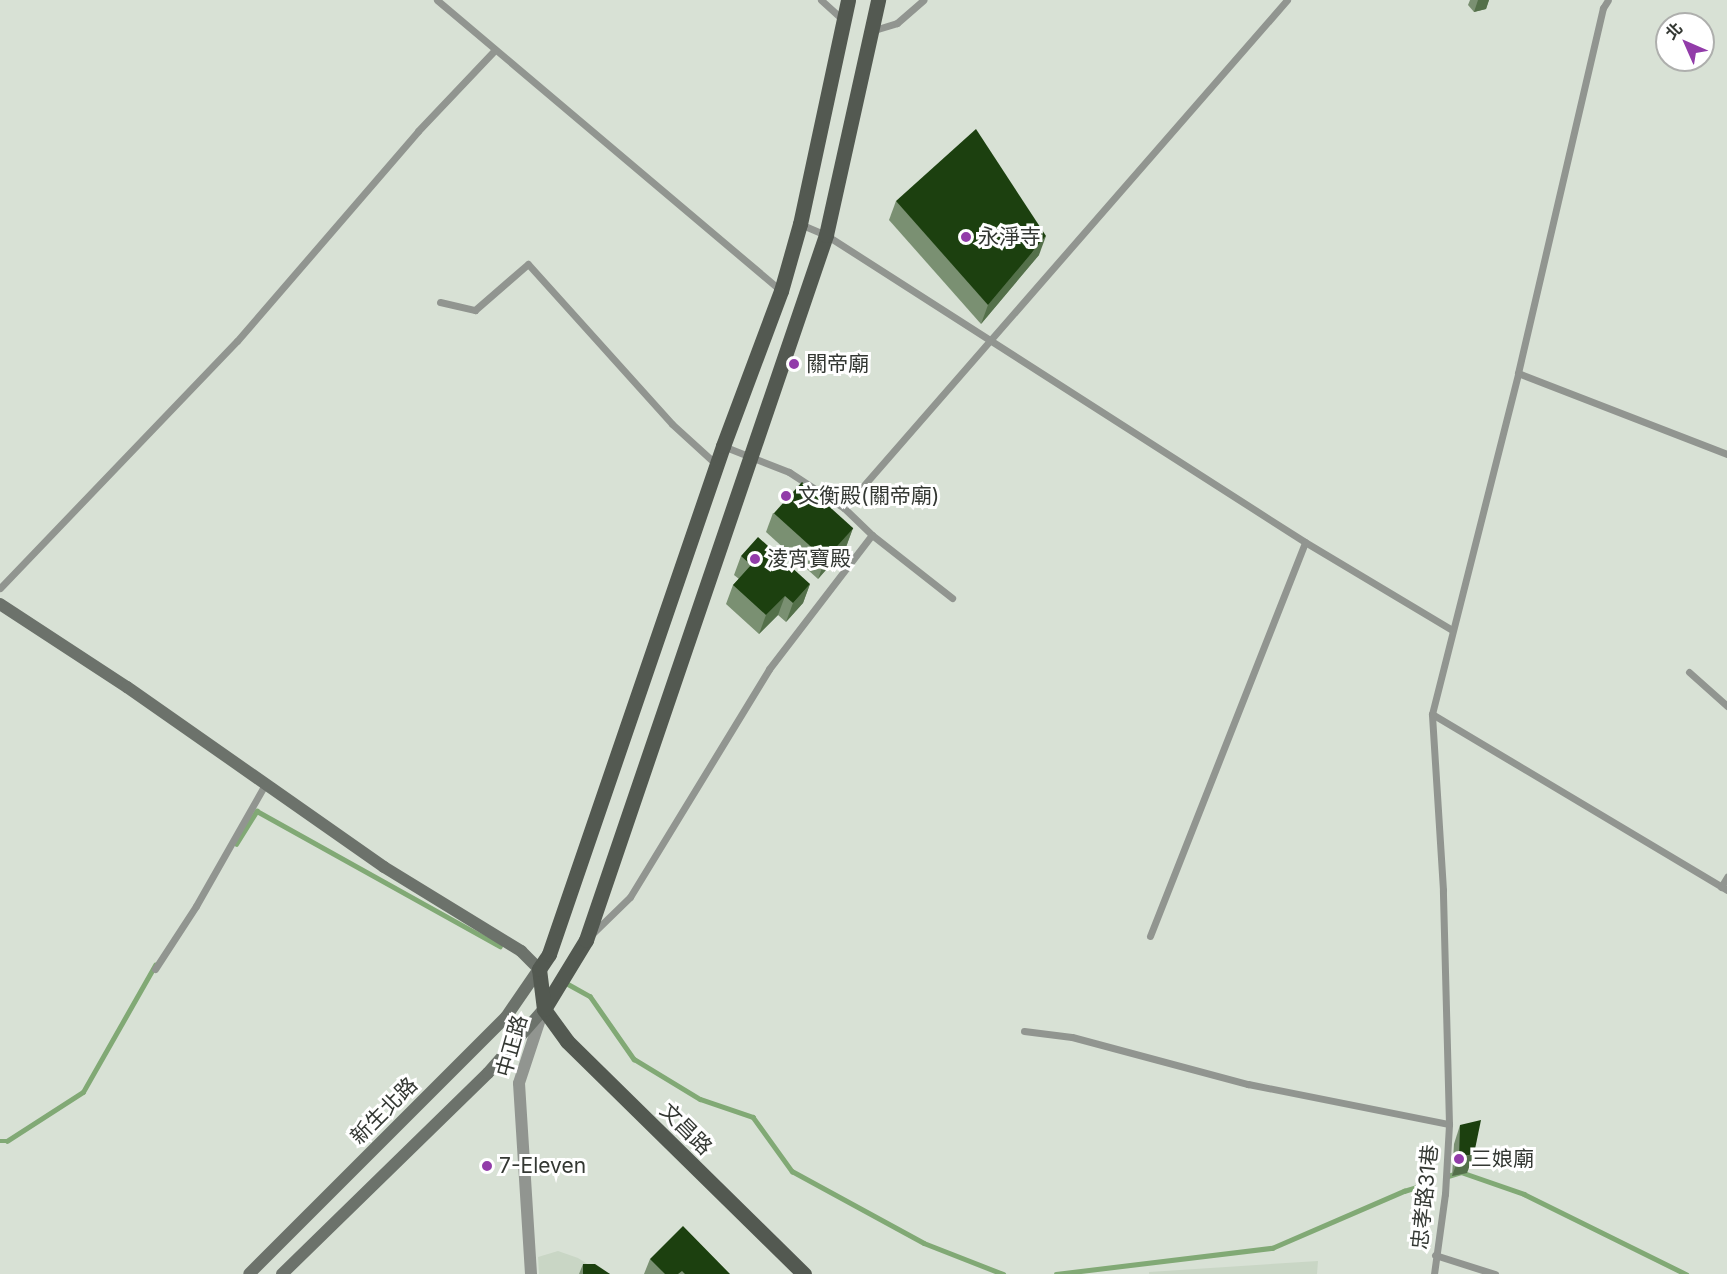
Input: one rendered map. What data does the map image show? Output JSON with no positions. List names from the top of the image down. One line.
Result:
{"streets":{"main road":["新生北路","文昌路"],"street":["中正路"],"lane":["忠孝路31巷"]},"crossings":[["中正路","文昌路"]],"places":["永淨寺","關帝廟","文衡殿(關帝廟)","淩宵寶殿","三娘廟","7-Eleven"],"north":"top left"}
